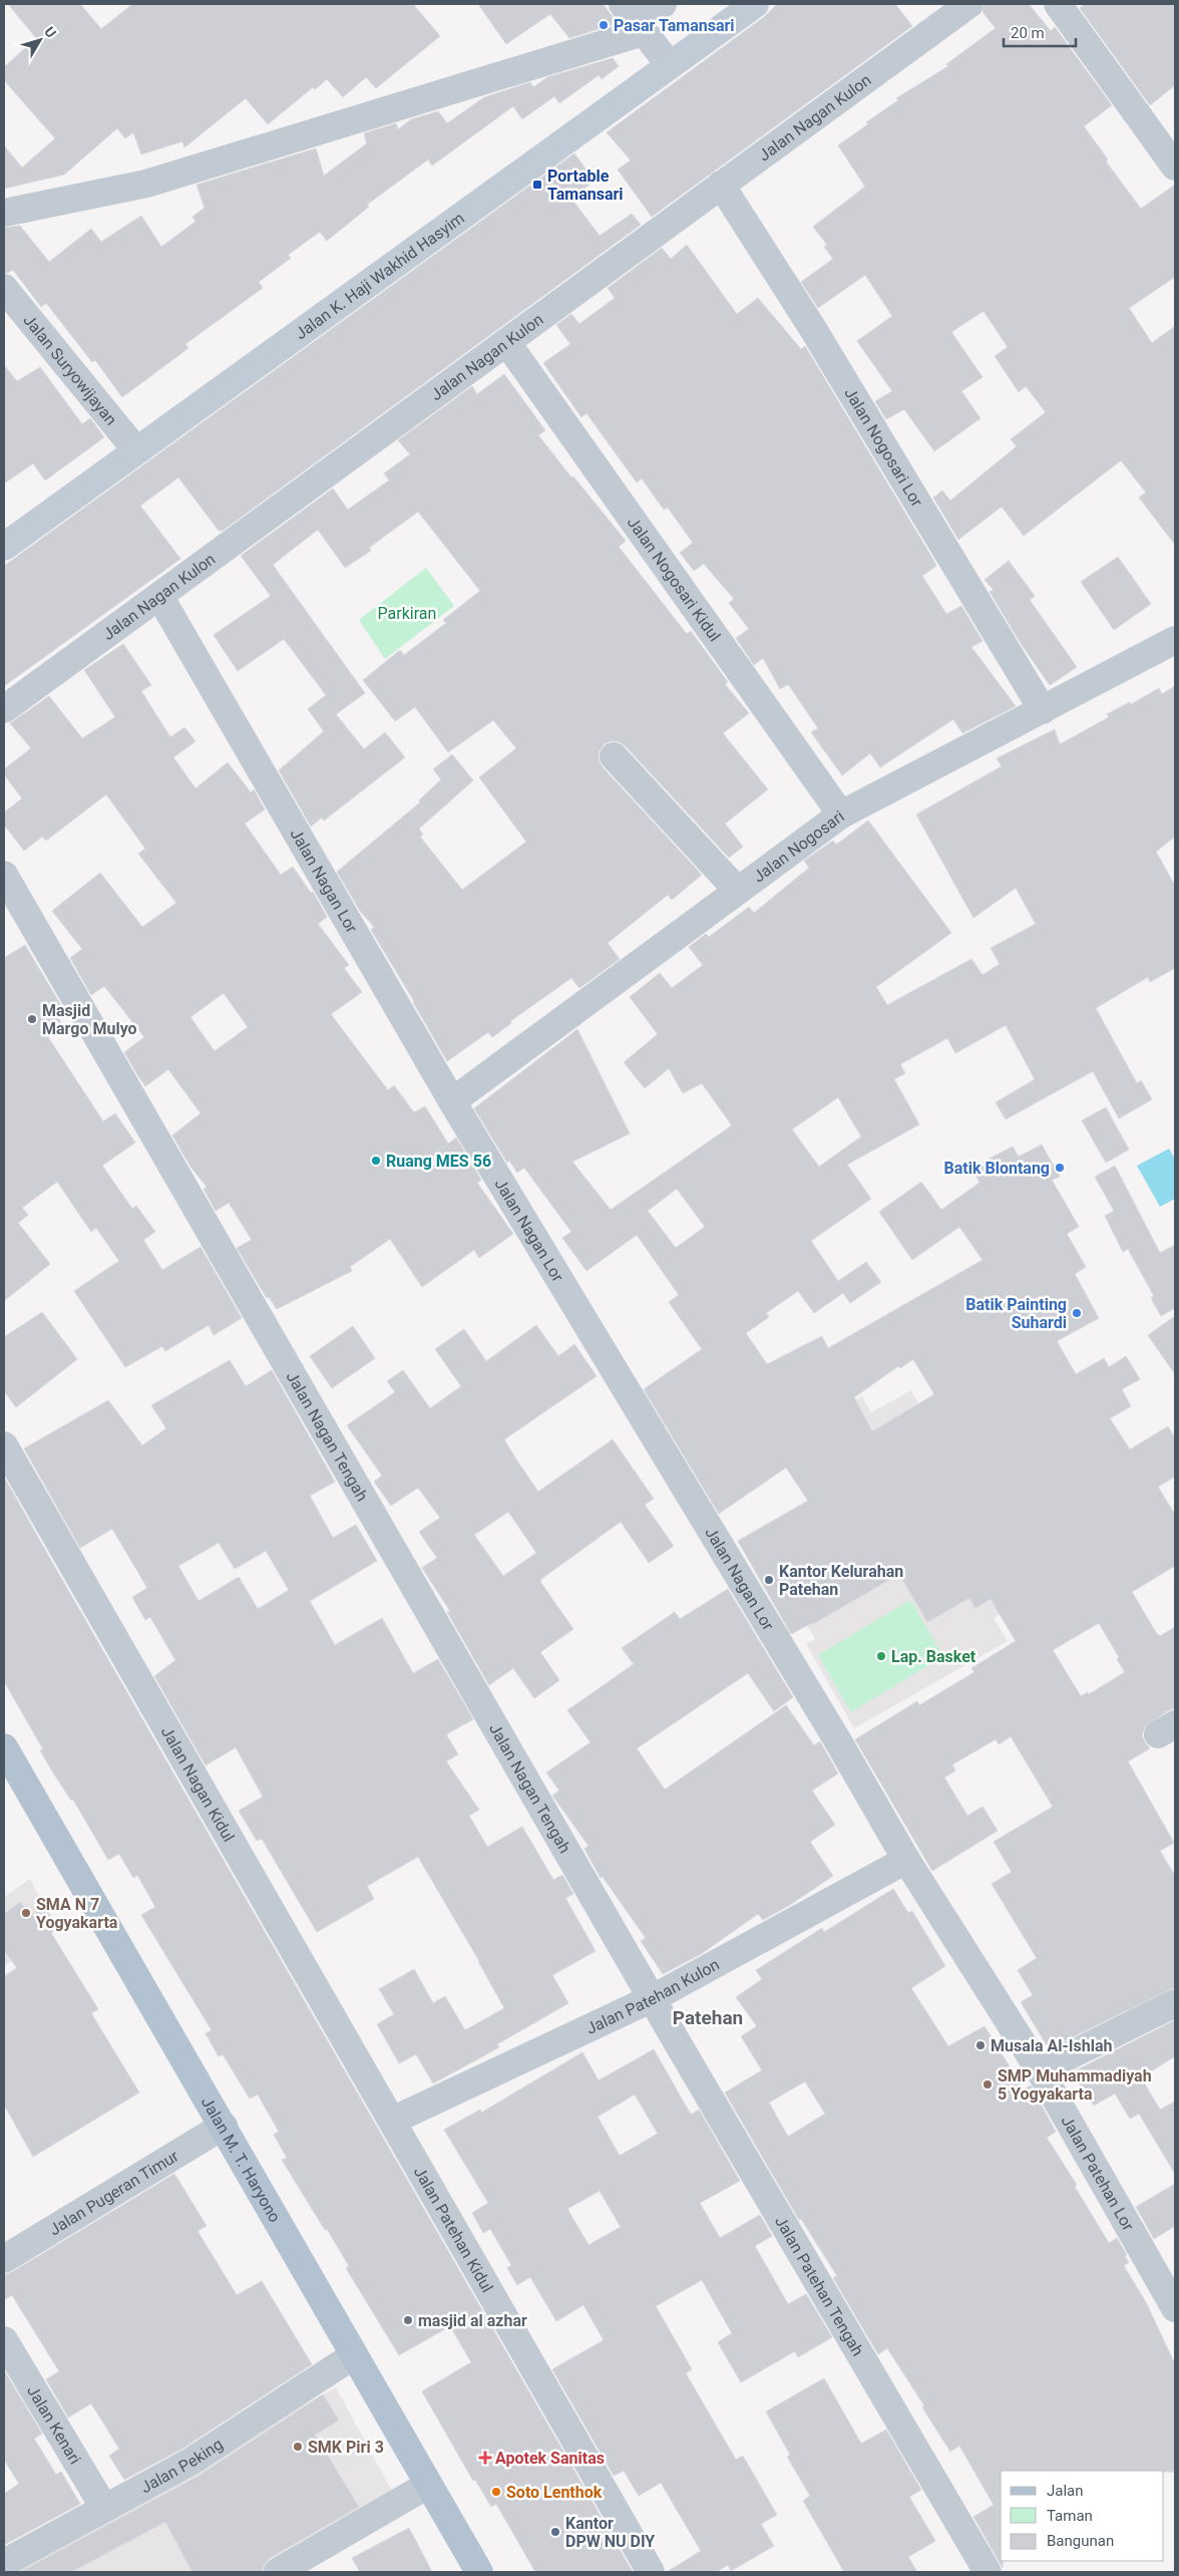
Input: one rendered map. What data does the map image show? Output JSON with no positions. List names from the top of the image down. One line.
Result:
{"streets":{"main road":["Jalan K. Haji Wakhid Hasyim","Jalan M. T. Haryono"],"street":["Jalan Nagan Kulon","Jalan Suryowijayan","Jalan Nogosari Lor","Jalan Nogosari Kidul","Jalan Nogosari","Jalan Nagan Lor","Jalan Nagan Tengah","Jalan Nagan Kidul","Jalan Patehan Kulon","Jalan Patehan Lor","Jalan Pugeran Timur","Jalan Patehan Kidul","Jalan Patehan Tengah","Jalan Kenari","Jalan Peking"]},"crossings":[["Jalan Nagan Kulon","Jalan Nogosari Lor"],["Jalan Nagan Kulon","Jalan Nogosari Kidul"],["Jalan Nagan Kulon","Jalan Nagan Lor"],["Jalan K. Haji Wakhid Hasyim","Jalan Suryowijayan"],["Jalan Nogosari Lor","Jalan Nogosari"],["Jalan Nogosari Kidul","Jalan Nogosari"],["Jalan Nogosari","Jalan Nagan Lor"],["Jalan Nagan Lor","Jalan Patehan Kulon"],["Jalan Nagan Lor","Jalan Patehan Lor"],["Jalan Nagan Tengah","Jalan Patehan Kulon"],["Jalan Nagan Tengah","Jalan Patehan Tengah"],["Jalan Nagan Kidul","Jalan Patehan Kulon"],["Jalan Nagan Kidul","Jalan Patehan Kidul"],["Jalan Patehan Kulon","Jalan Patehan Lor"],["Jalan Patehan Kulon","Jalan Patehan Kidul"],["Jalan Patehan Kulon","Jalan Patehan Tengah"],["Jalan M. T. Haryono","Jalan Pugeran Timur"],["Jalan M. T. Haryono","Jalan Peking"],["Jalan Kenari","Jalan Peking"]],"districts":["Patehan"],"parks":["Parkiran"],"places":{"other":["Pasar Tamansari","Masjid Margo Mulyo","Ruang MES 56","Batik Blontang","Batik Painting Suhardi","Kantor Kelurahan Patehan","Lap. Basket","SMA N 7 Yogyakarta","Musala Al-Ishlah","SMP Muhammadiyah 5 Yogyakarta","masjid al azhar","SMK Piri 3","Soto Lenthok","Kantor DPW NU DIY"],"transit":["Portable Tamansari"],"health":["Apotek Sanitas"]},"legend":["Jalan","Taman","Bangunan"],"scale_bar":"20 m","north":"top right"}
